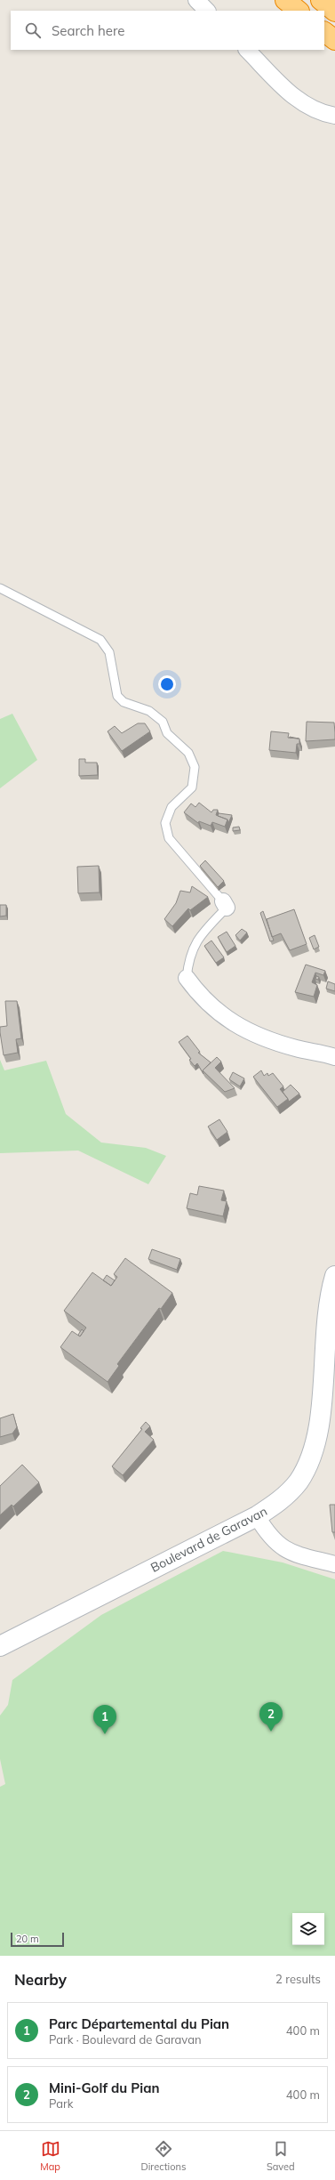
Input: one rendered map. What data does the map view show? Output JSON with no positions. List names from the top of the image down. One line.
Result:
{"streets":{"street":["Boulevard de Garavan"]},"scale_bar":"20 m","page":{"search":"Search here","pins":["2","1"],"scale":"20 m","heading":["Nearby","2 results"],"list":[{"mark":"1","name":"Parc Départemental du Pian","note":"Park · Boulevard de Garavan","value":"400 m"},{"mark":"2","name":"Mini-Golf du Pian","note":"Park","value":"400 m"}],"nav":["Map","Directions","Saved"]}}
